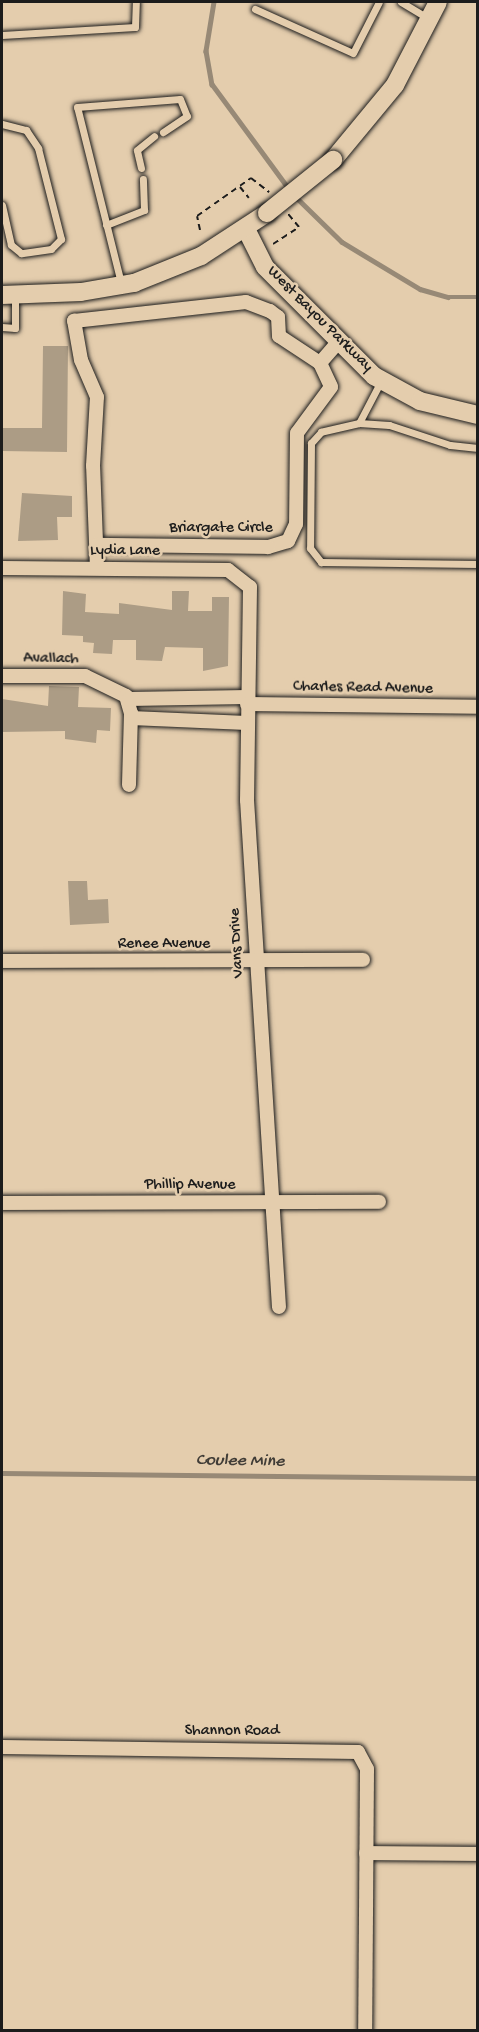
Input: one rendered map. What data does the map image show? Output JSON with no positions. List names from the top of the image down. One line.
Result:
{"streets":{"main road":["West Bayou Parkway"],"street":["Briargate Circle","Lydia Lane","Avallach","Charles Read Avenue","Vans Drive","Renee Avenue","Phillip Avenue","Shannon Road"]},"crossings":[["Lydia Lane","Vans Drive"],["Charles Read Avenue","Vans Drive"],["Vans Drive","Renee Avenue"],["Vans Drive","Phillip Avenue"]],"water":["Coulee Mine"]}
